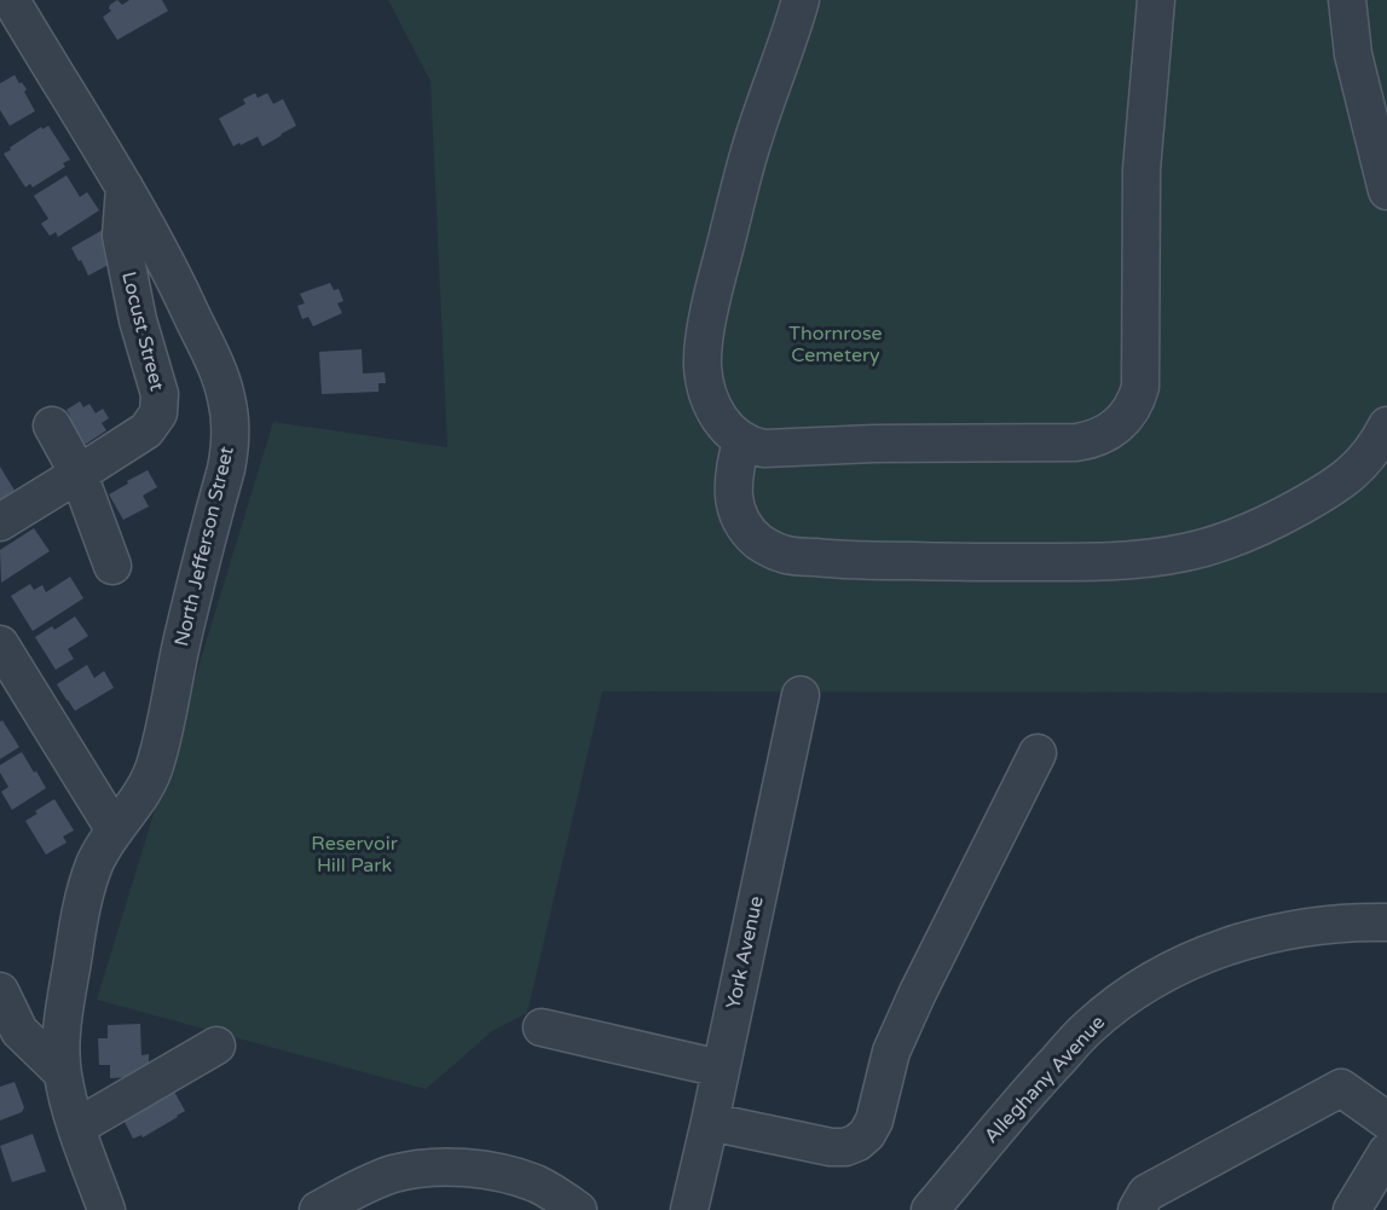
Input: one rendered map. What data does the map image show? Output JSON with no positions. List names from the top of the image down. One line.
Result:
{"streets":{"street":["Locust Street","North Jefferson Street","York Avenue","Alleghany Avenue"]},"crossings":[["Locust Street","North Jefferson Street"]],"parks":["Thornrose Cemetery","Reservoir Hill Park"]}
